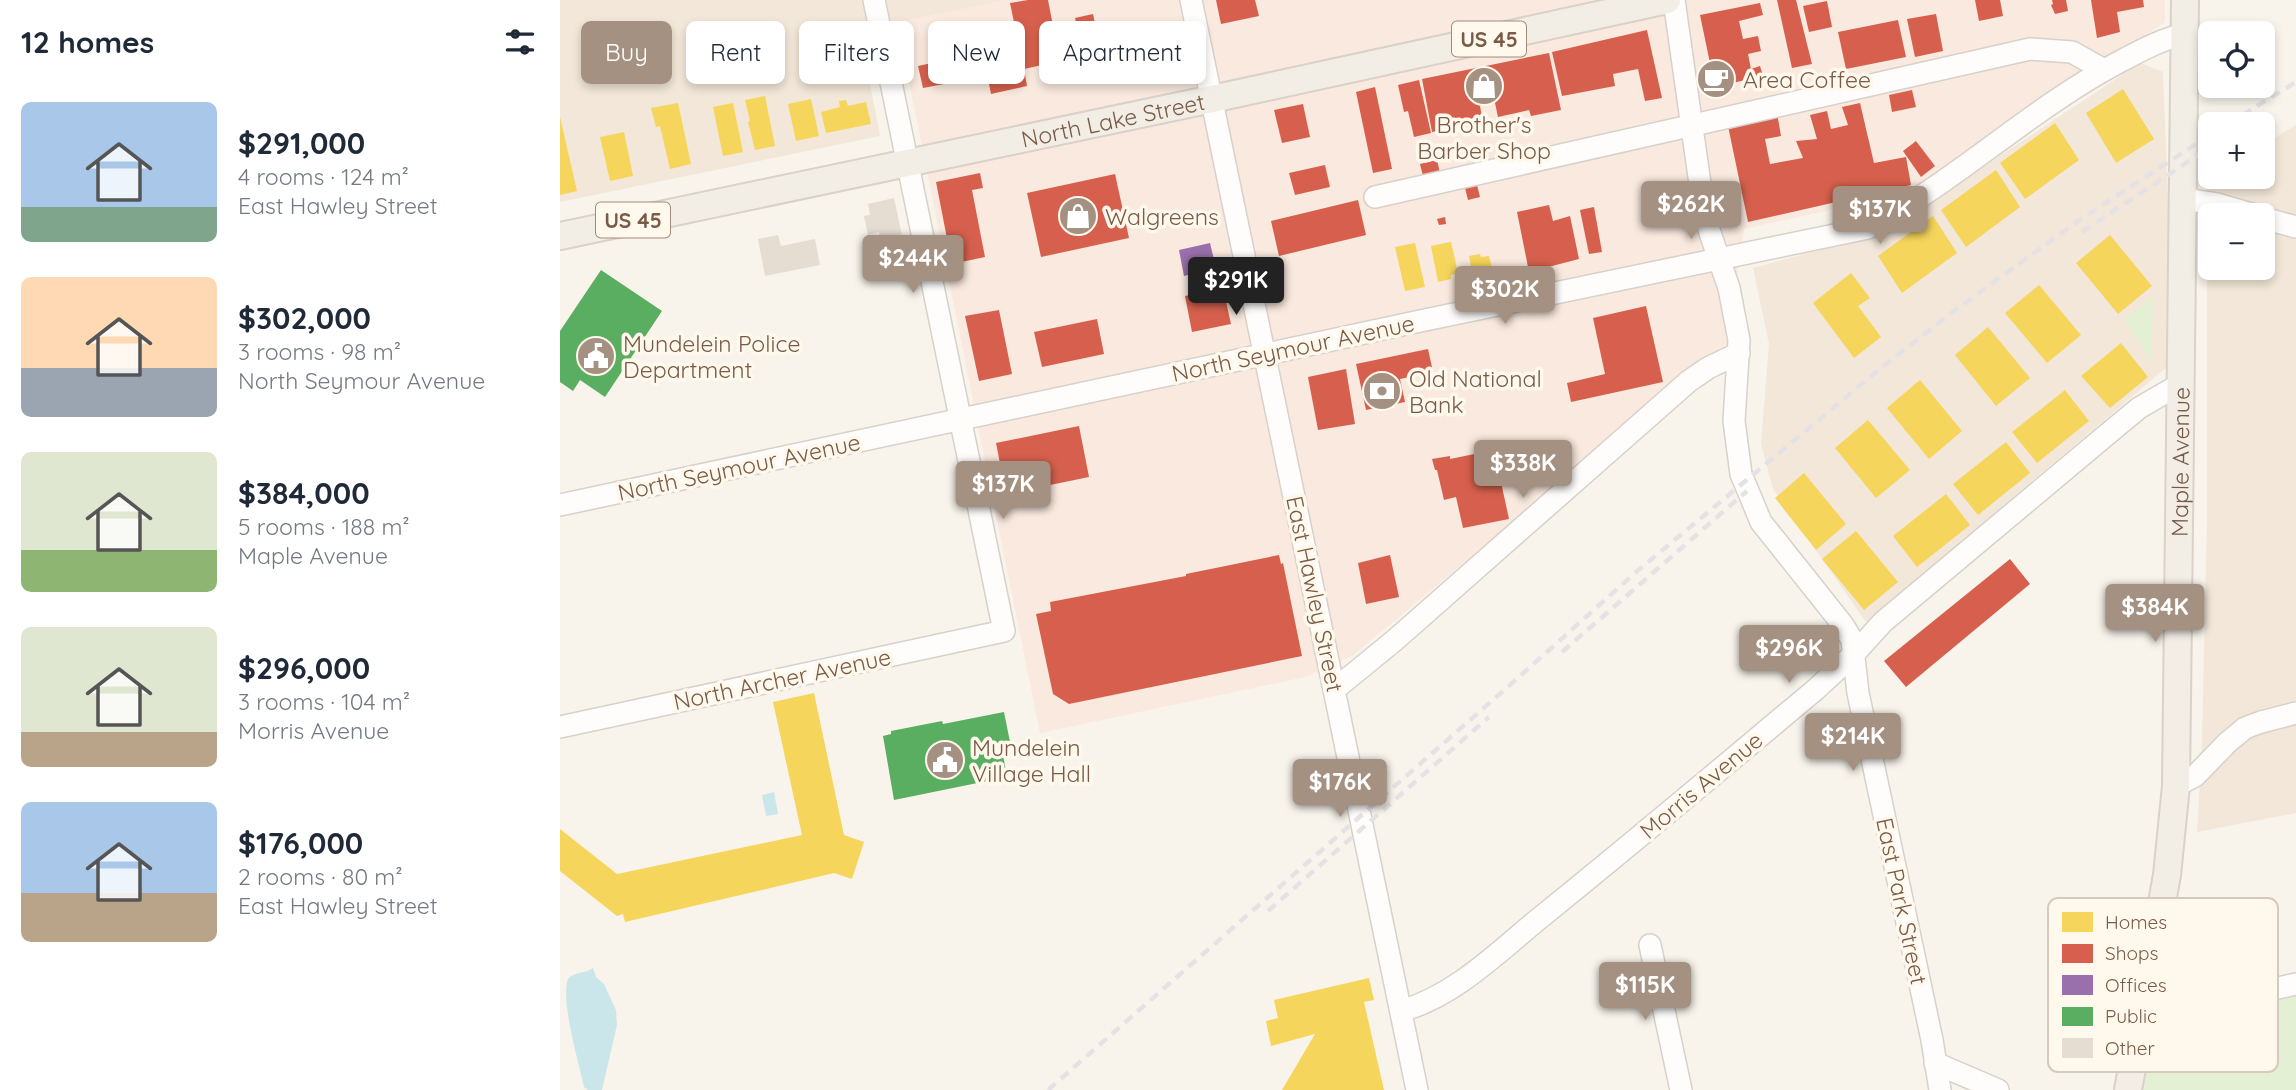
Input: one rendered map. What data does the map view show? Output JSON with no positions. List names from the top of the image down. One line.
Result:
{"streets":{"main road":["US 45","North Lake Street","Maple Avenue"],"street":["North Seymour Avenue","East Hawley Street","North Archer Avenue","Morris Avenue","East Park Street"]},"crossings":[["North Lake Street","East Hawley Street"],["North Seymour Avenue","Maple Avenue"],["North Seymour Avenue","East Hawley Street"],["North Seymour Avenue","North Archer Avenue"],["North Seymour Avenue","East Park Street"],["Maple Avenue","Morris Avenue"],["East Hawley Street","Morris Avenue"],["Morris Avenue","East Park Street"]],"places":{"cafe":["Area Coffee"],"shop":["Brother's Barber Shop","Walgreens"],"public building":["Mundelein Police Department","Mundelein Village Hall"],"bank":["Old National Bank"]},"legend":["Homes","Shops","Offices","Public","Other"],"page":{"heading":"12 homes","map_buttons":["+","−"],"chip":["Buy","Rent","Filters","New","Apartment"],"list":[{"name":"$291,000","note":"4 rooms · 124 m² · East Hawley Street"},{"name":"$302,000","note":"3 rooms · 98 m² · North Seymour Avenue"},{"name":"$384,000","note":"5 rooms · 188 m² · Maple Avenue"},{"name":"$296,000","note":"3 rooms · 104 m² · Morris Avenue"},{"name":"$176,000","note":"2 rooms · 80 m² · East Hawley Street"}],"price":["$262K","$137K","$244K","$291K","$302K","$338K","$137K","$384K","$296K","$214K","$176K","$115K"]}}
